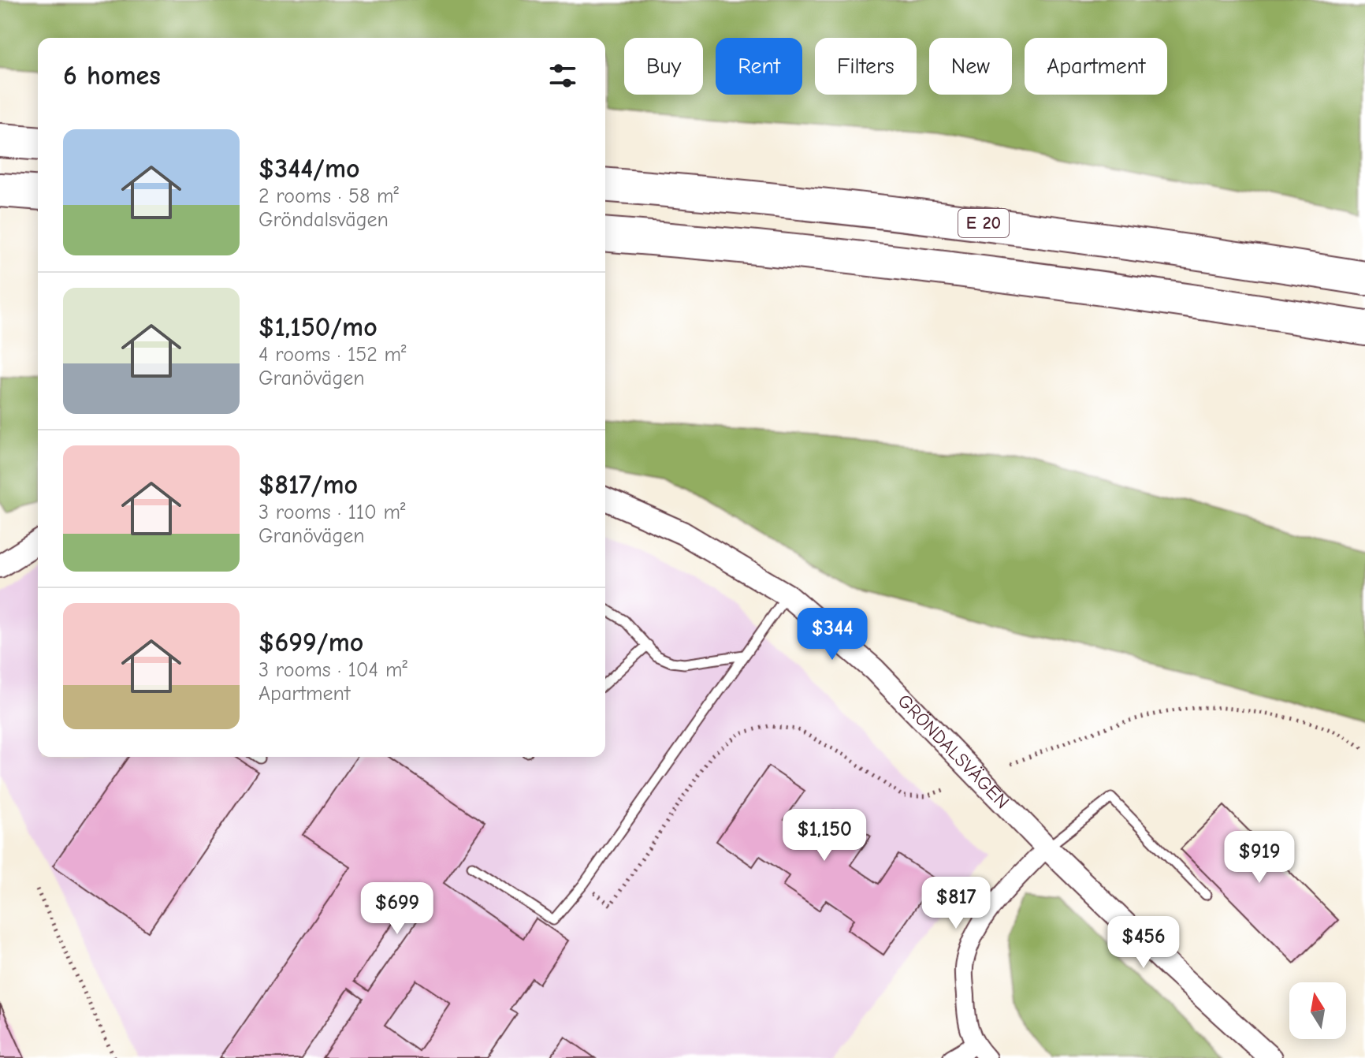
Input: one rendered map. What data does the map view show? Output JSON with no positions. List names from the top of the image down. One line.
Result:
{"streets":{"highway":["E 20"],"street":["GRÖNDALSVÄGEN"]},"north":"top","page":{"chip":["Buy","Rent","Filters","New","Apartment"],"heading":"6 homes","list":[{"name":"$344/mo","note":"2 rooms · 58 m² · Gröndalsvägen"},{"name":"$1,150/mo","note":"4 rooms · 152 m² · Granövägen"},{"name":"$817/mo","note":"3 rooms · 110 m² · Granövägen"},{"name":"$699/mo","note":"3 rooms · 104 m² · Apartment"}],"price":["$344","$1,150","$919","$817","$699","$456"]}}
